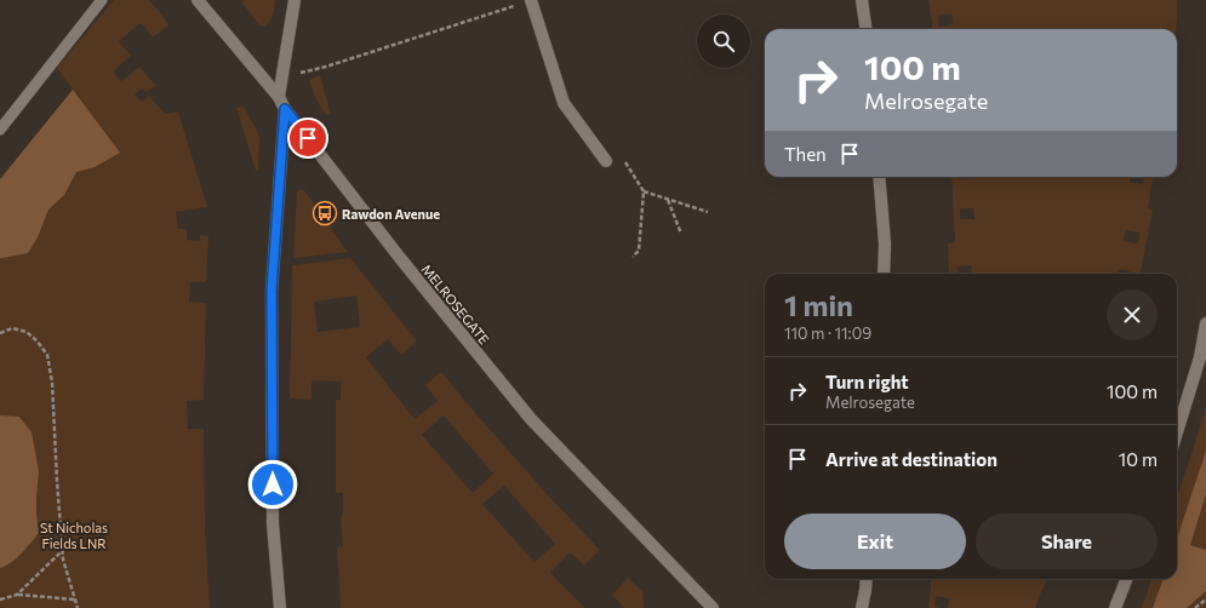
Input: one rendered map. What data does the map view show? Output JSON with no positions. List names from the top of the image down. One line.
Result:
{"streets":{"street":["MELROSEGATE"]},"parks":["St Nicholas Fields LNR"],"places":{"bus stop":["Rawdon Avenue"]},"page":{"turn":["100 m","Melrosegate"],"then":"Then","heading":["1 min","110 m · 11:09"],"list":[{"name":"Turn right","note":"Melrosegate","value":"100 m"},{"name":"Arrive at destination","value":"10 m"}],"buttons":["Exit","Share"]}}
